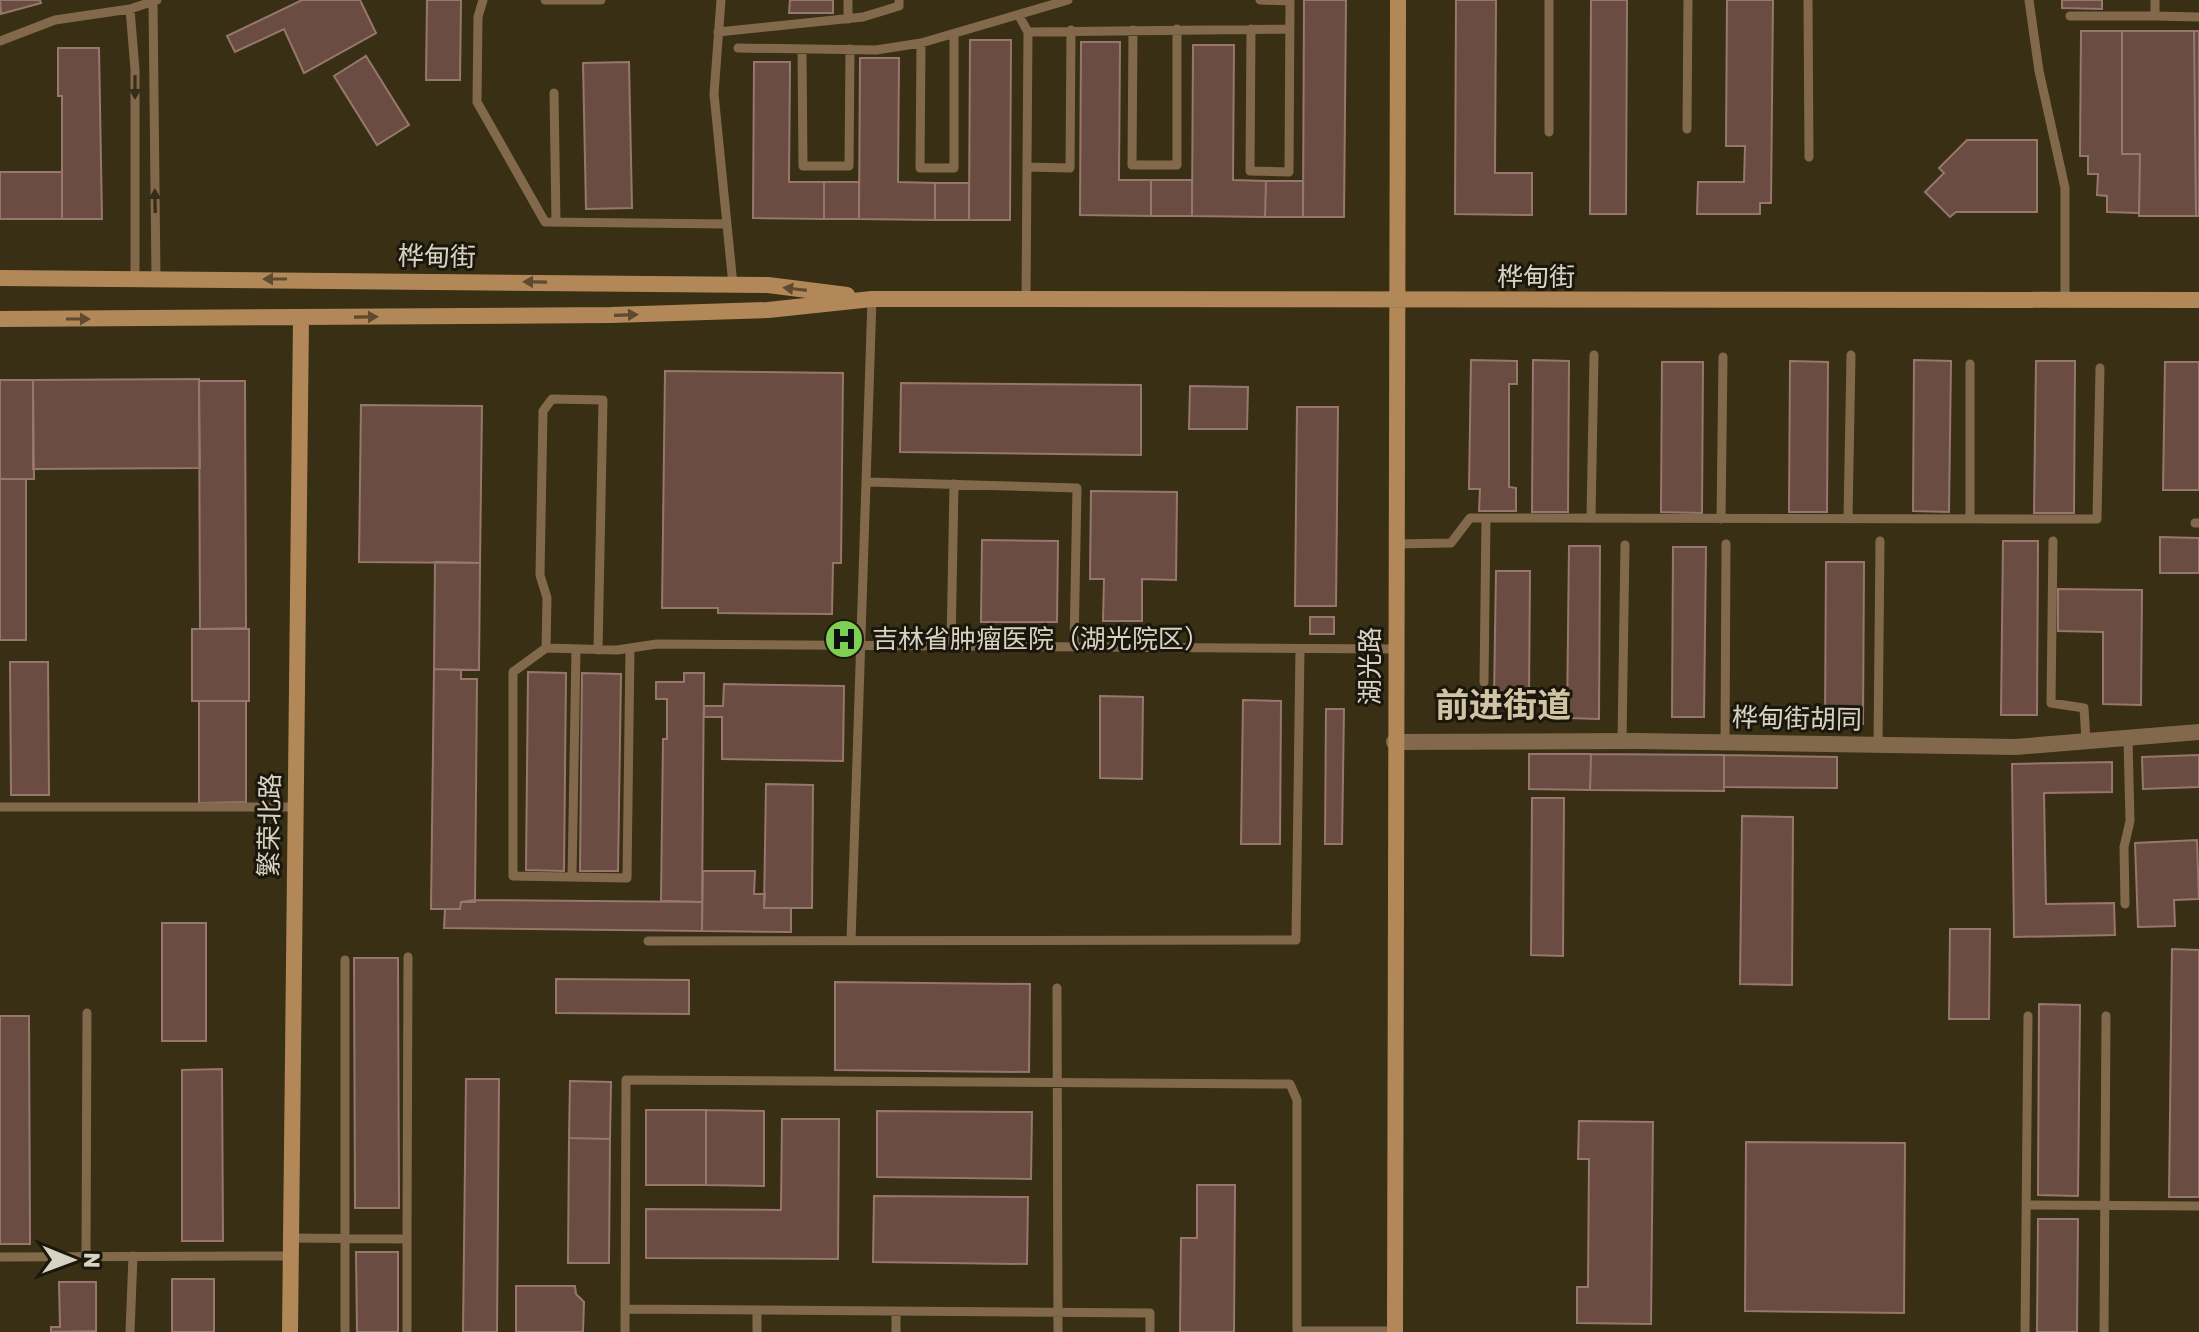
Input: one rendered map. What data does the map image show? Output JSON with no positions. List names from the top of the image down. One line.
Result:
{"streets":{"street":["桦甸街","湖光路","桦甸街胡同","繁荣北路"]},"crossings":[["桦甸街","湖光路"],["桦甸街","繁荣北路"],["湖光路","桦甸街胡同"]],"districts":["前进街道"],"places":{"hospital":["吉林省肿瘤医院（湖光院区）"]},"north":"right"}
